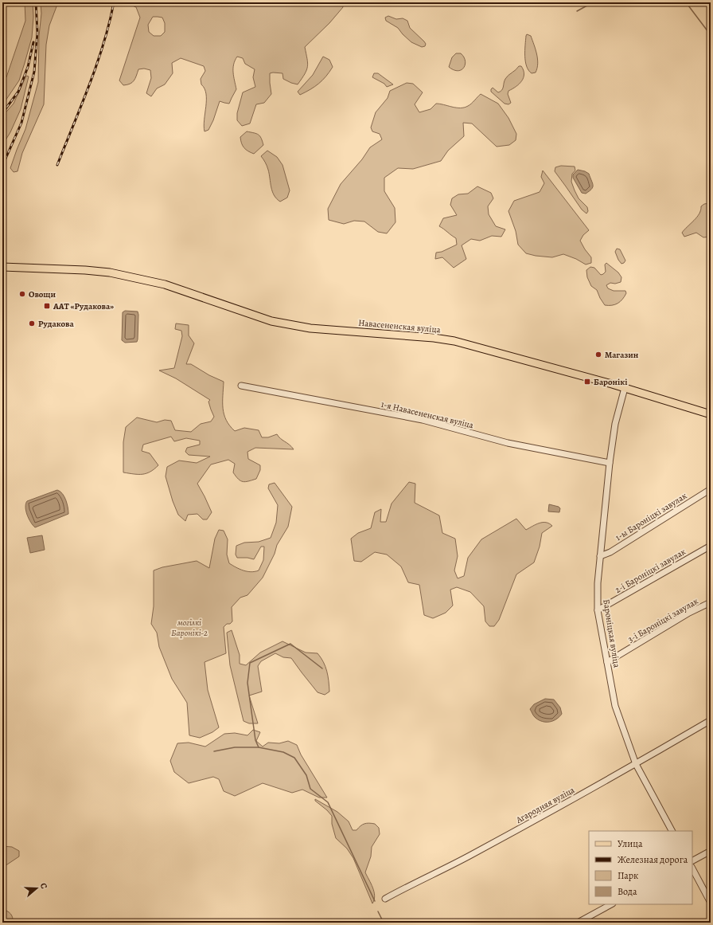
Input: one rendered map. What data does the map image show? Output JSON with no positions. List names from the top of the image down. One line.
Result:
{"streets":{"main road":["Навасененская вуліца"],"street":["1-я Навасененская вуліца","1-ы Бароніцкі завулак","2-і Бароніцкі завулак","3-і Бароніцкі завулак","Бароніцкая вуліца","Агародняя вуліца"]},"crossings":[["Навасененская вуліца","Бароніцкая вуліца"],["1-я Навасененская вуліца","Бароніцкая вуліца"],["1-ы Бароніцкі завулак","Бароніцкая вуліца"],["2-і Бароніцкі завулак","Бароніцкая вуліца"],["3-і Бароніцкі завулак","Бароніцкая вуліца"],["Бароніцкая вуліца","Агародняя вуліца"]],"parks":["могілкі Баронікі-2"],"places":{"other":["Овощи","Рудакова","Магазин"],"transit":["ААТ «Рудакова»","Баронікі"]},"legend":["Улица","Железная дорога","Парк","Вода"],"north":"right"}
